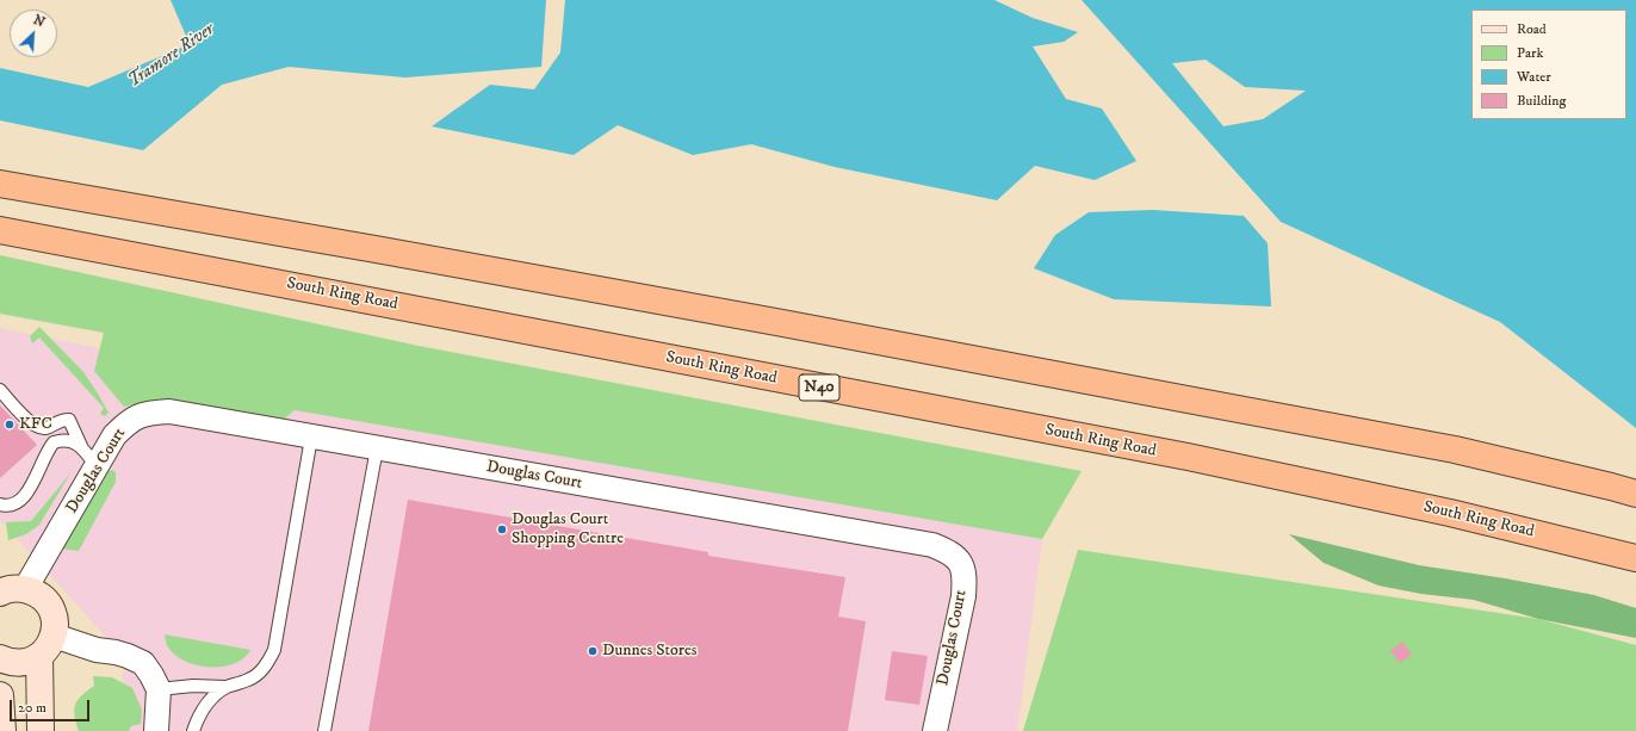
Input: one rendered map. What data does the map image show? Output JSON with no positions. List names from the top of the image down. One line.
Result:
{"streets":{"highway":["South Ring Road","N40"],"street":["Douglas Court"]},"water":["Tramore River"],"places":["KFC","Douglas Court Shopping Centre","Dunnes Stores"],"legend":["Road","Park","Water","Building"],"scale_bar":"20 m","north":"top right"}
